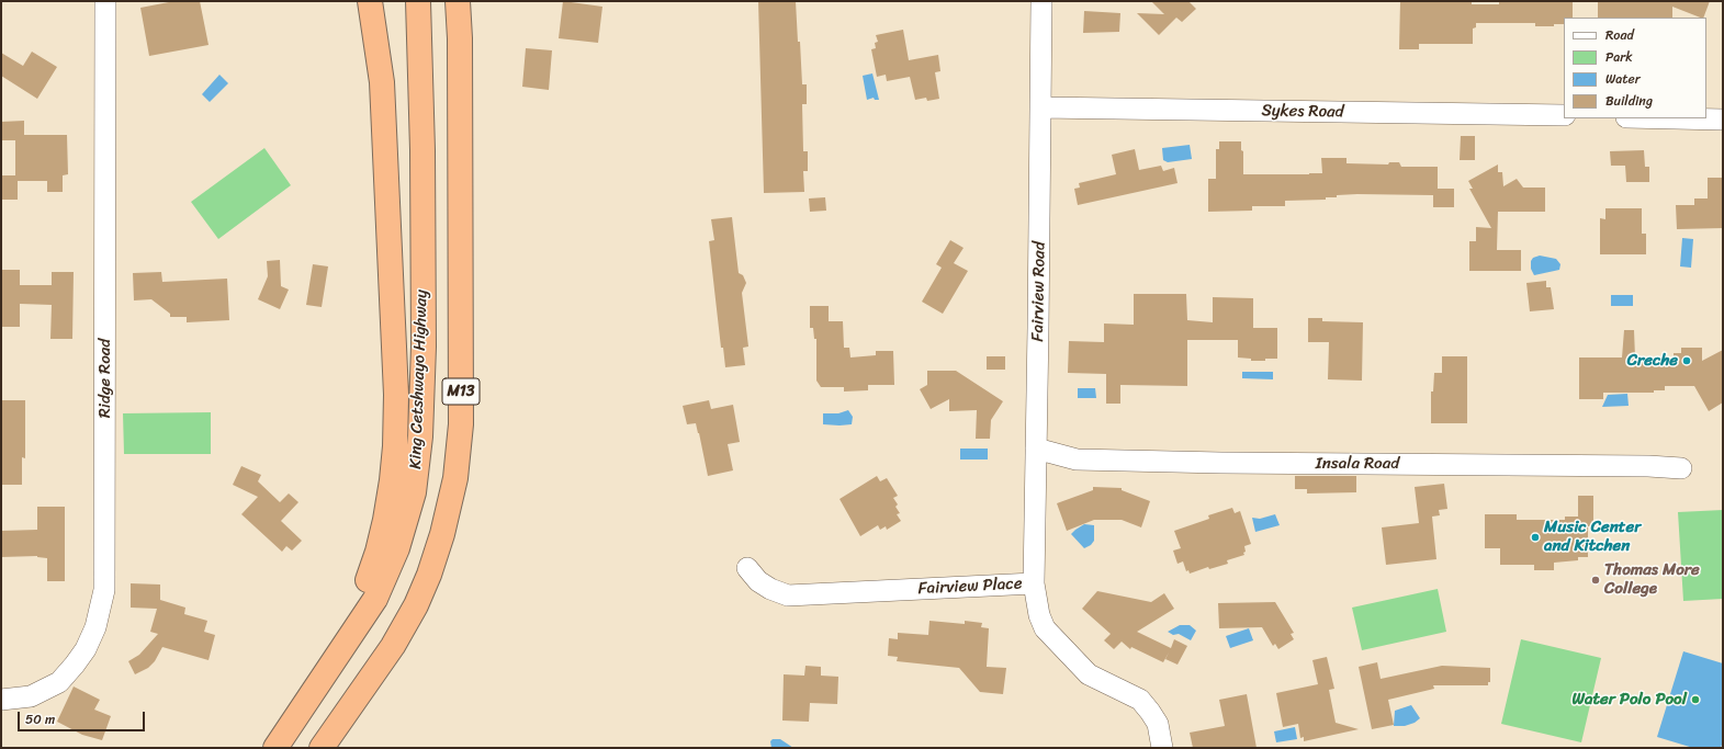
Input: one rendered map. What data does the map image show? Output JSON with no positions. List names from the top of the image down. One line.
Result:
{"streets":{"highway":["King Cetshwayo Highway","M13"],"street":["Sykes Road","Fairview Road","Ridge Road","Insala Road","Fairview Place"]},"crossings":[["Sykes Road","Fairview Road"],["Fairview Road","Insala Road"],["Fairview Road","Fairview Place"]],"places":["Creche","Music Center and Kitchen","Thomas More College","Water Polo Pool"],"legend":["Road","Park","Water","Building"],"scale_bar":"50 m"}
